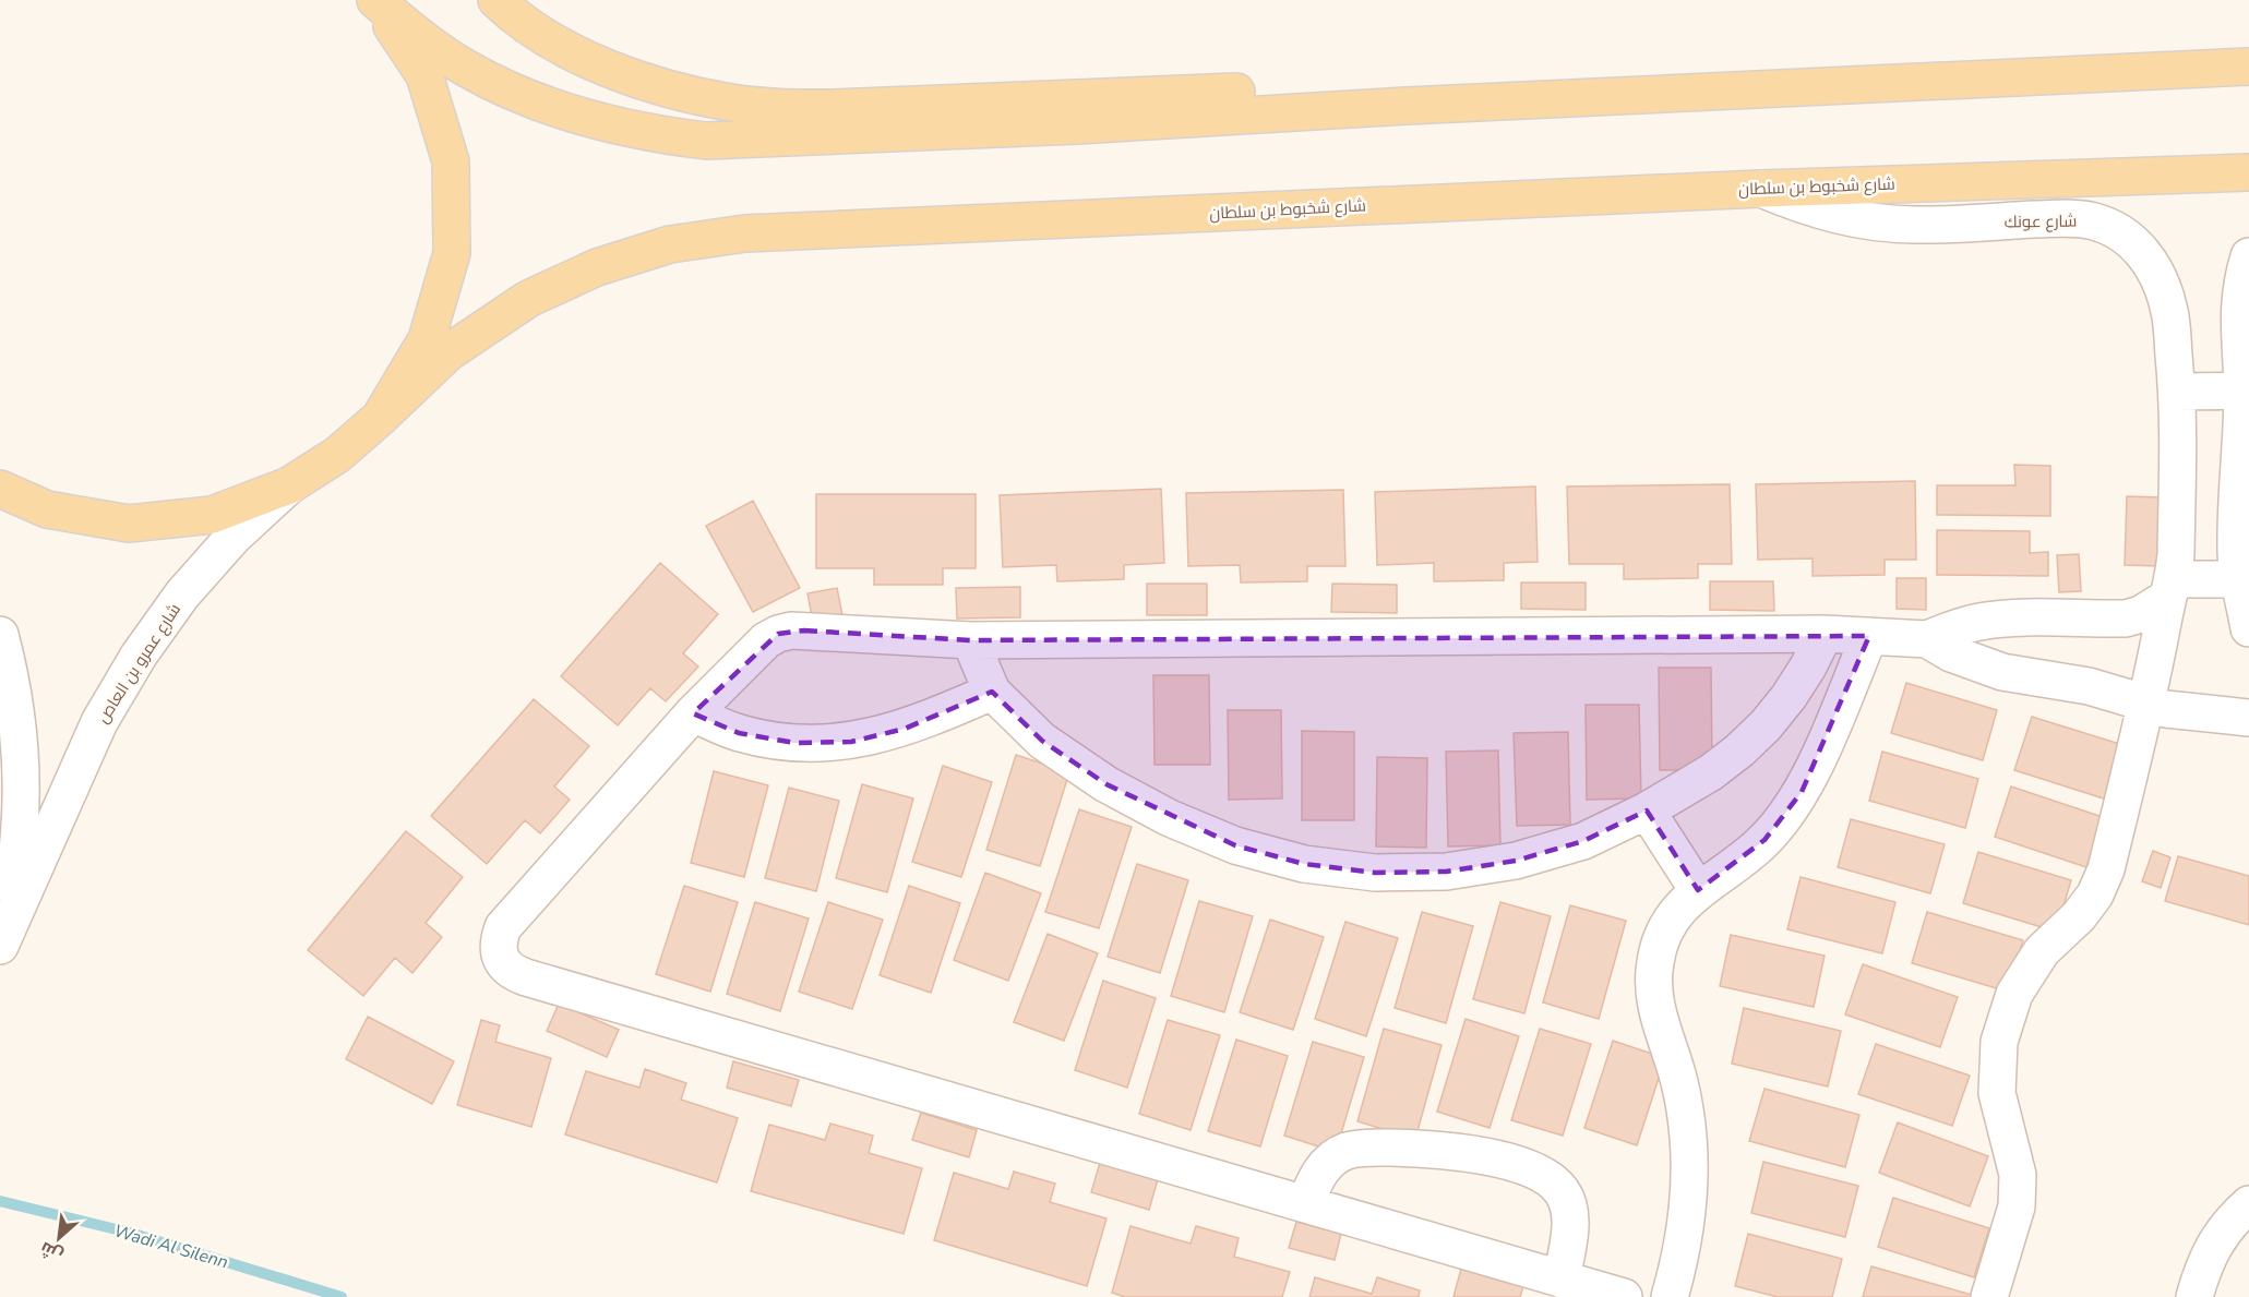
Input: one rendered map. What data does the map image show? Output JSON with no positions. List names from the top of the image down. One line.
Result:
{"streets":{"main road":["شارع شخبوط بن سلطان"],"street":["شارع عونك","شارع عمرو بن العاص"]},"crossings":[["شارع شخبوط بن سلطان","شارع عونك"],["شارع شخبوط بن سلطان","شارع عمرو بن العاص"]],"water":["Wadi Al Silenn"],"north":"bottom left"}
